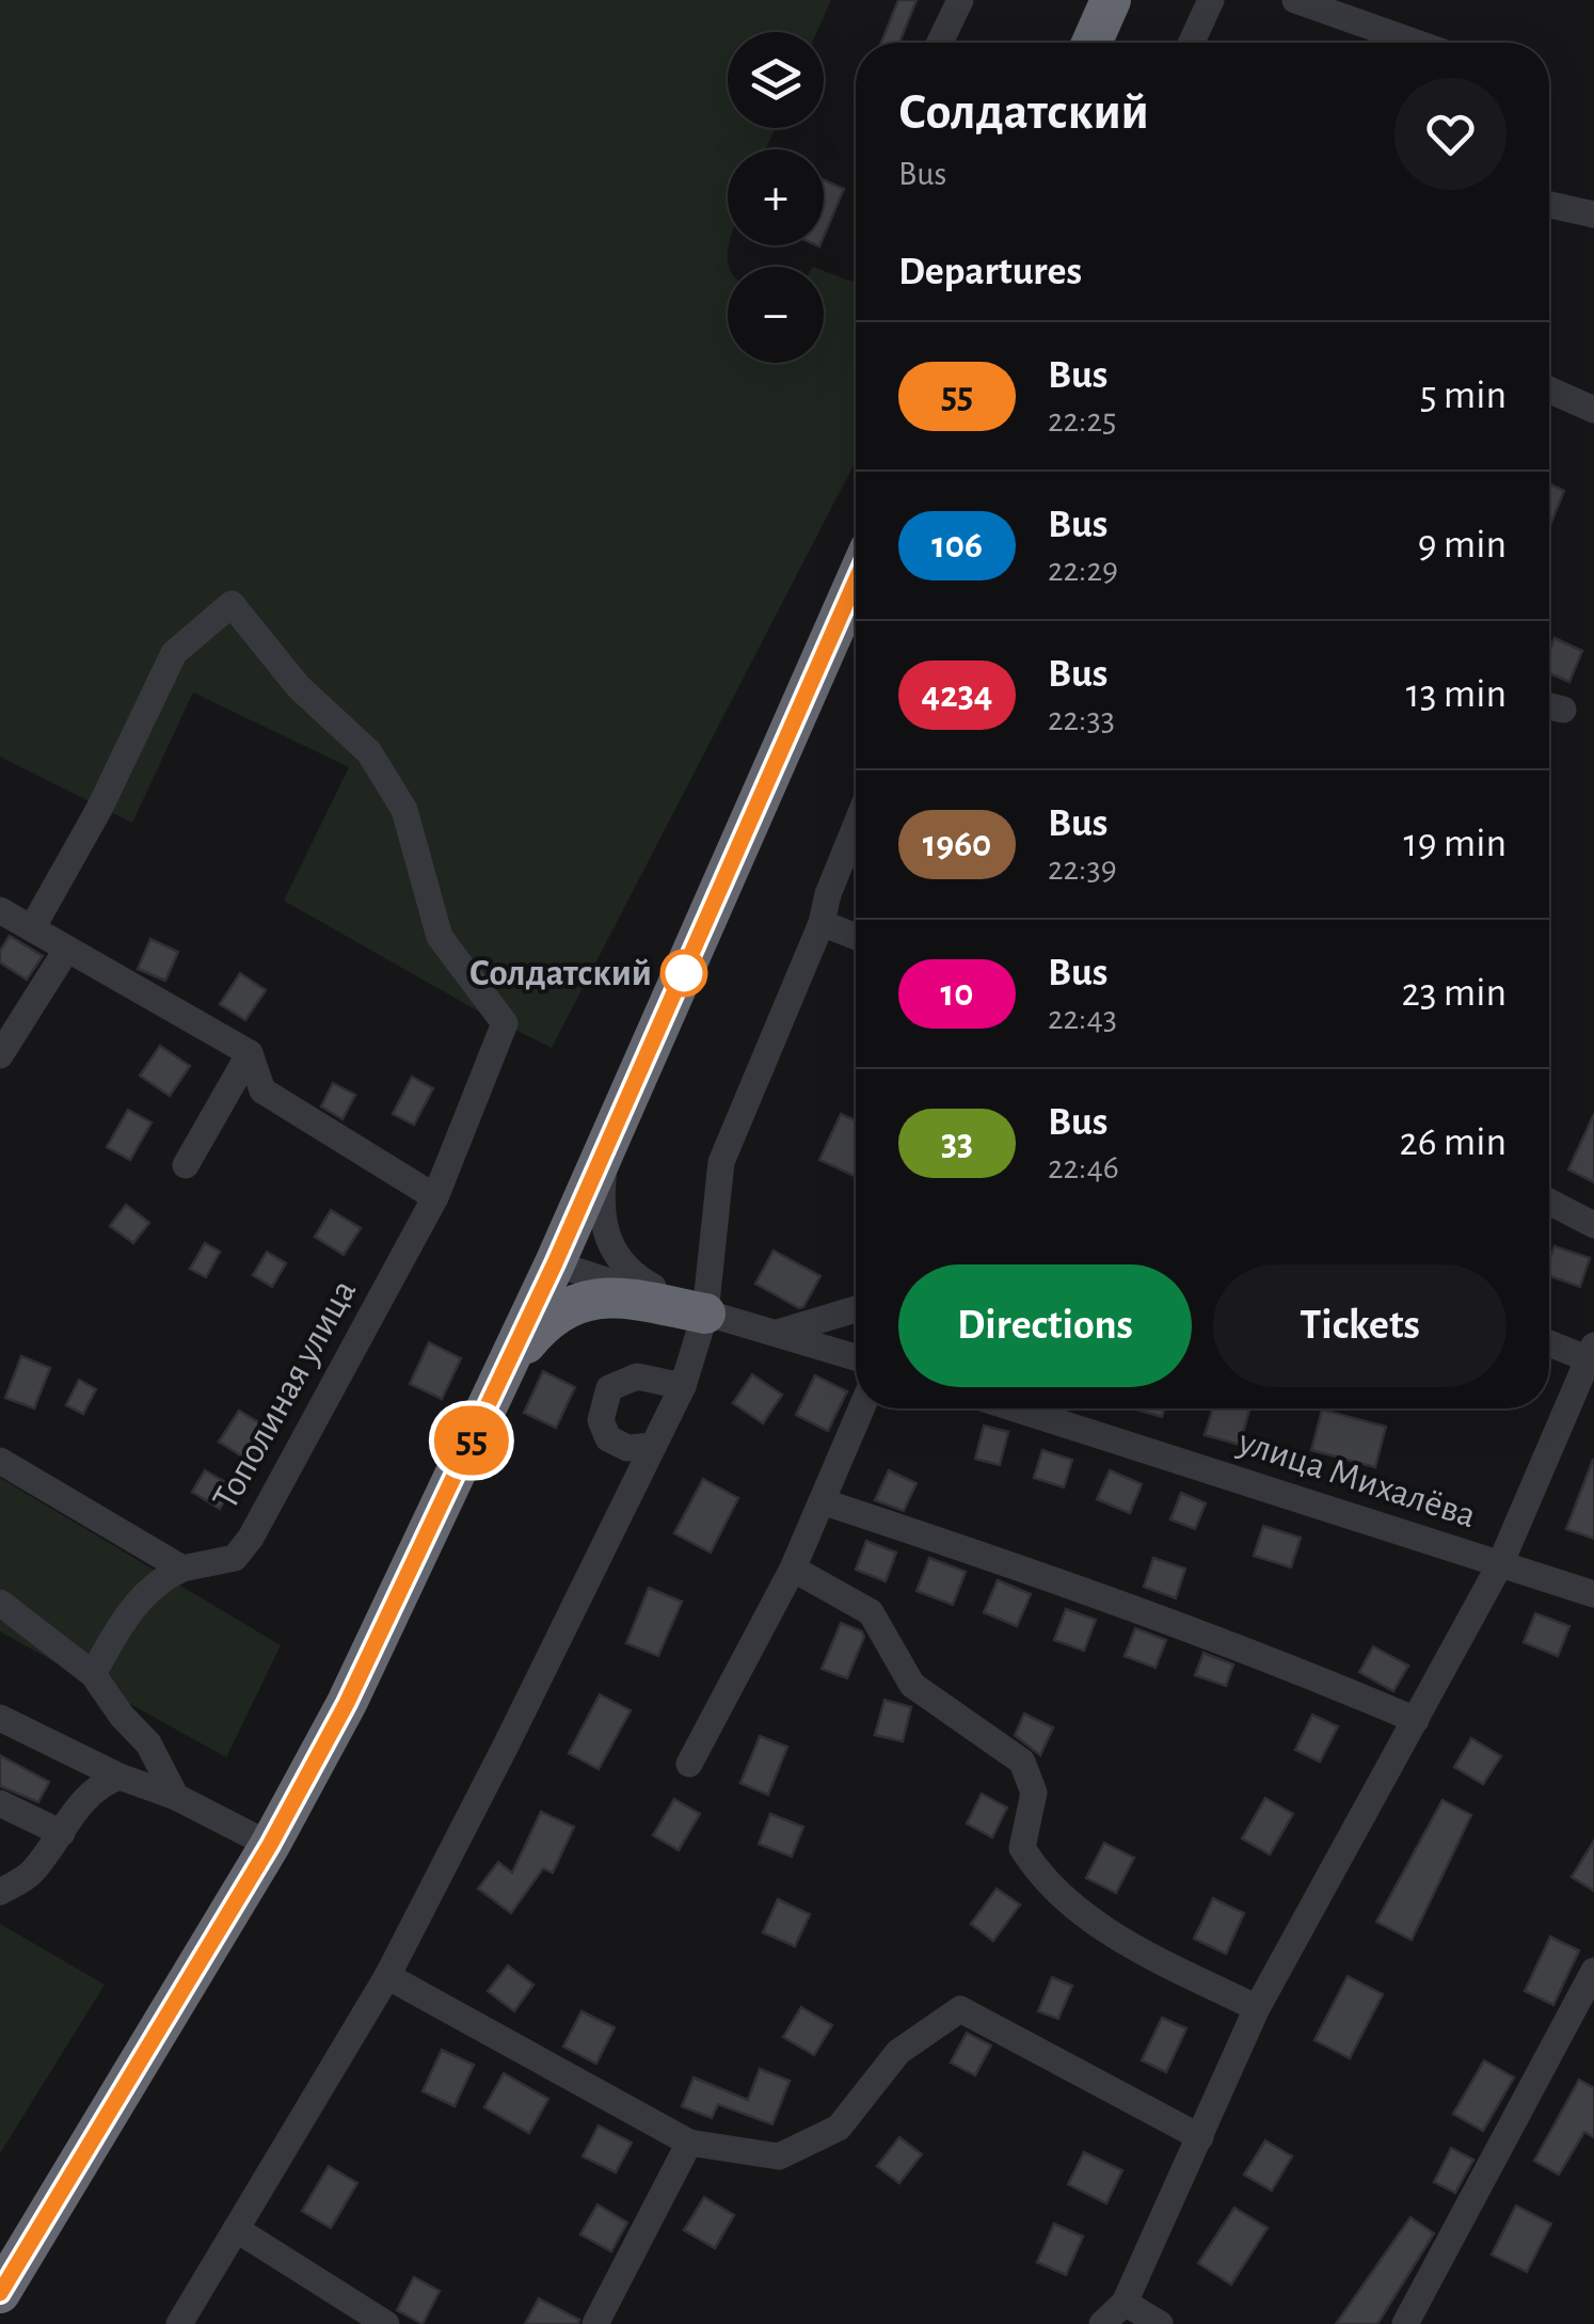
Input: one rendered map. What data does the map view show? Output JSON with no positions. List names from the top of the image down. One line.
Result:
{"streets":{"street":["Тополиная улица","улица Михалёва"]},"places":["Солдатский"],"lines":["bus line 55"],"page":{"on_map":"55","map_buttons":["+","−"],"heading":[["Солдатский","Bus"],"Departures"],"list":[{"mark":"55","name":"Bus","note":"22:25","value":"5 min"},{"mark":"106","name":"Bus","note":"22:29","value":"9 min"},{"mark":"4234","name":"Bus","note":"22:33","value":"13 min"},{"mark":"1960","name":"Bus","note":"22:39","value":"19 min"},{"mark":"10","name":"Bus","note":"22:43","value":"23 min"},{"mark":"33","name":"Bus","note":"22:46","value":"26 min"}],"buttons":["Directions","Tickets"]}}
